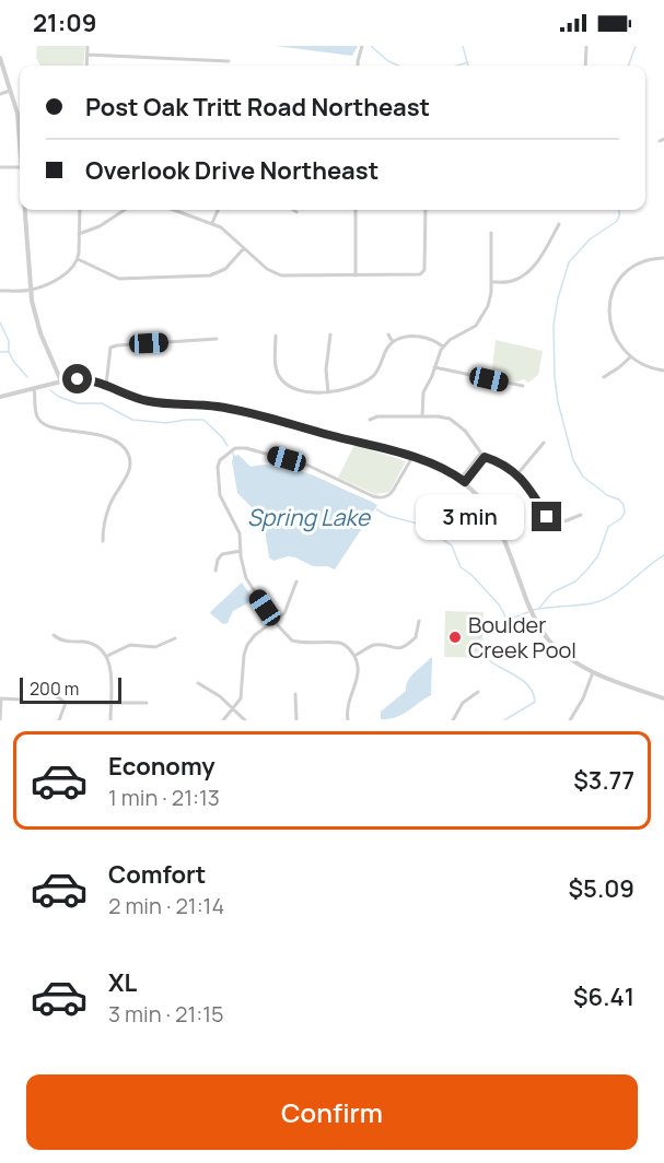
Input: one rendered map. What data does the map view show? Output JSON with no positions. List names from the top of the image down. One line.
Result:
{"water":["Spring Lake"],"places":["Boulder Creek Pool"],"scale_bar":"200 m","page":{"status":"21:09","banner":["Post Oak Tritt Road Northeast","Overlook Drive Northeast"],"bubble":"3 min","scale":"200 m","list":[{"name":"Economy","note":"1 min · 21:13","value":"$3.77"},{"name":"Comfort","note":"2 min · 21:14","value":"$5.09"},{"name":"XL","note":"3 min · 21:15","value":"$6.41"}],"buttons":"Confirm"}}
